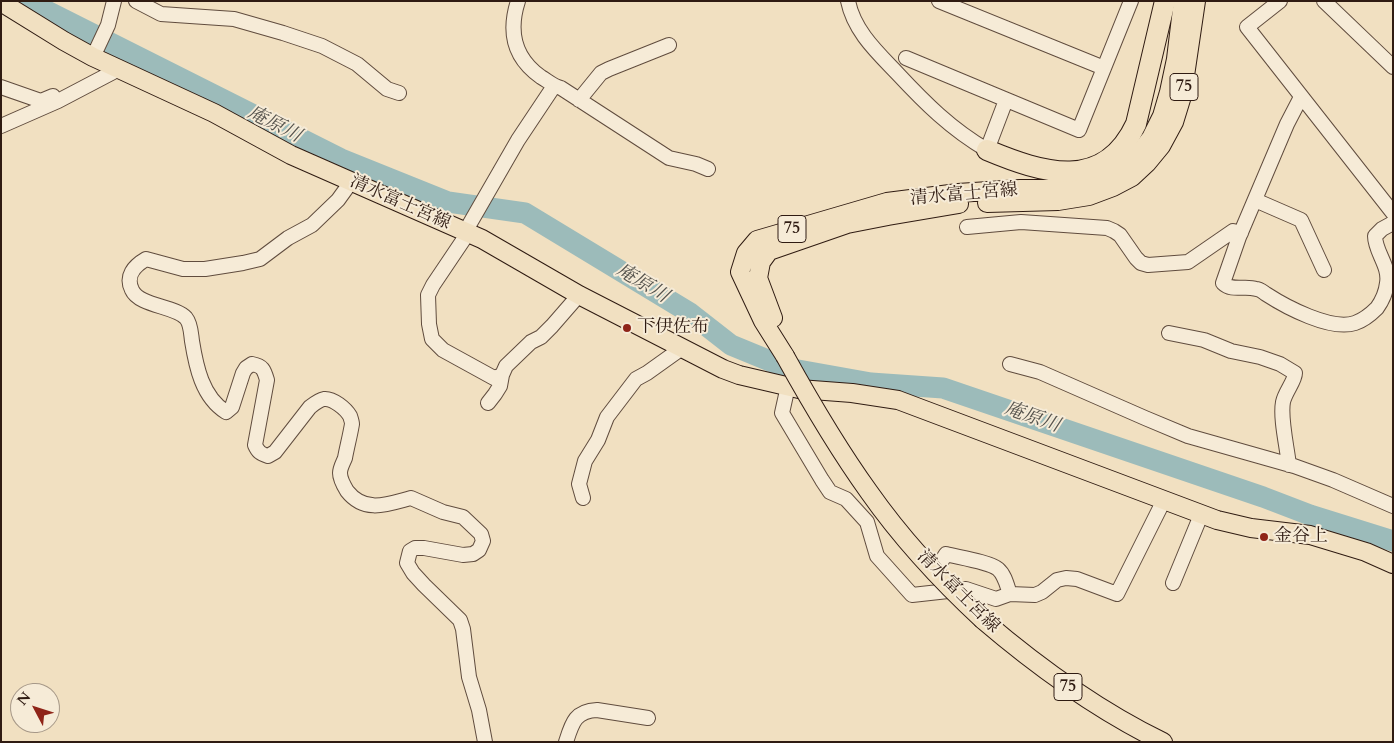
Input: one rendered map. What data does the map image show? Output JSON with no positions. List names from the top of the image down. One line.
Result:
{"streets":{"main road":["75","清水富士宮線"]},"water":["庵原川"],"places":["下伊佐布","金谷上"],"north":"top left"}
